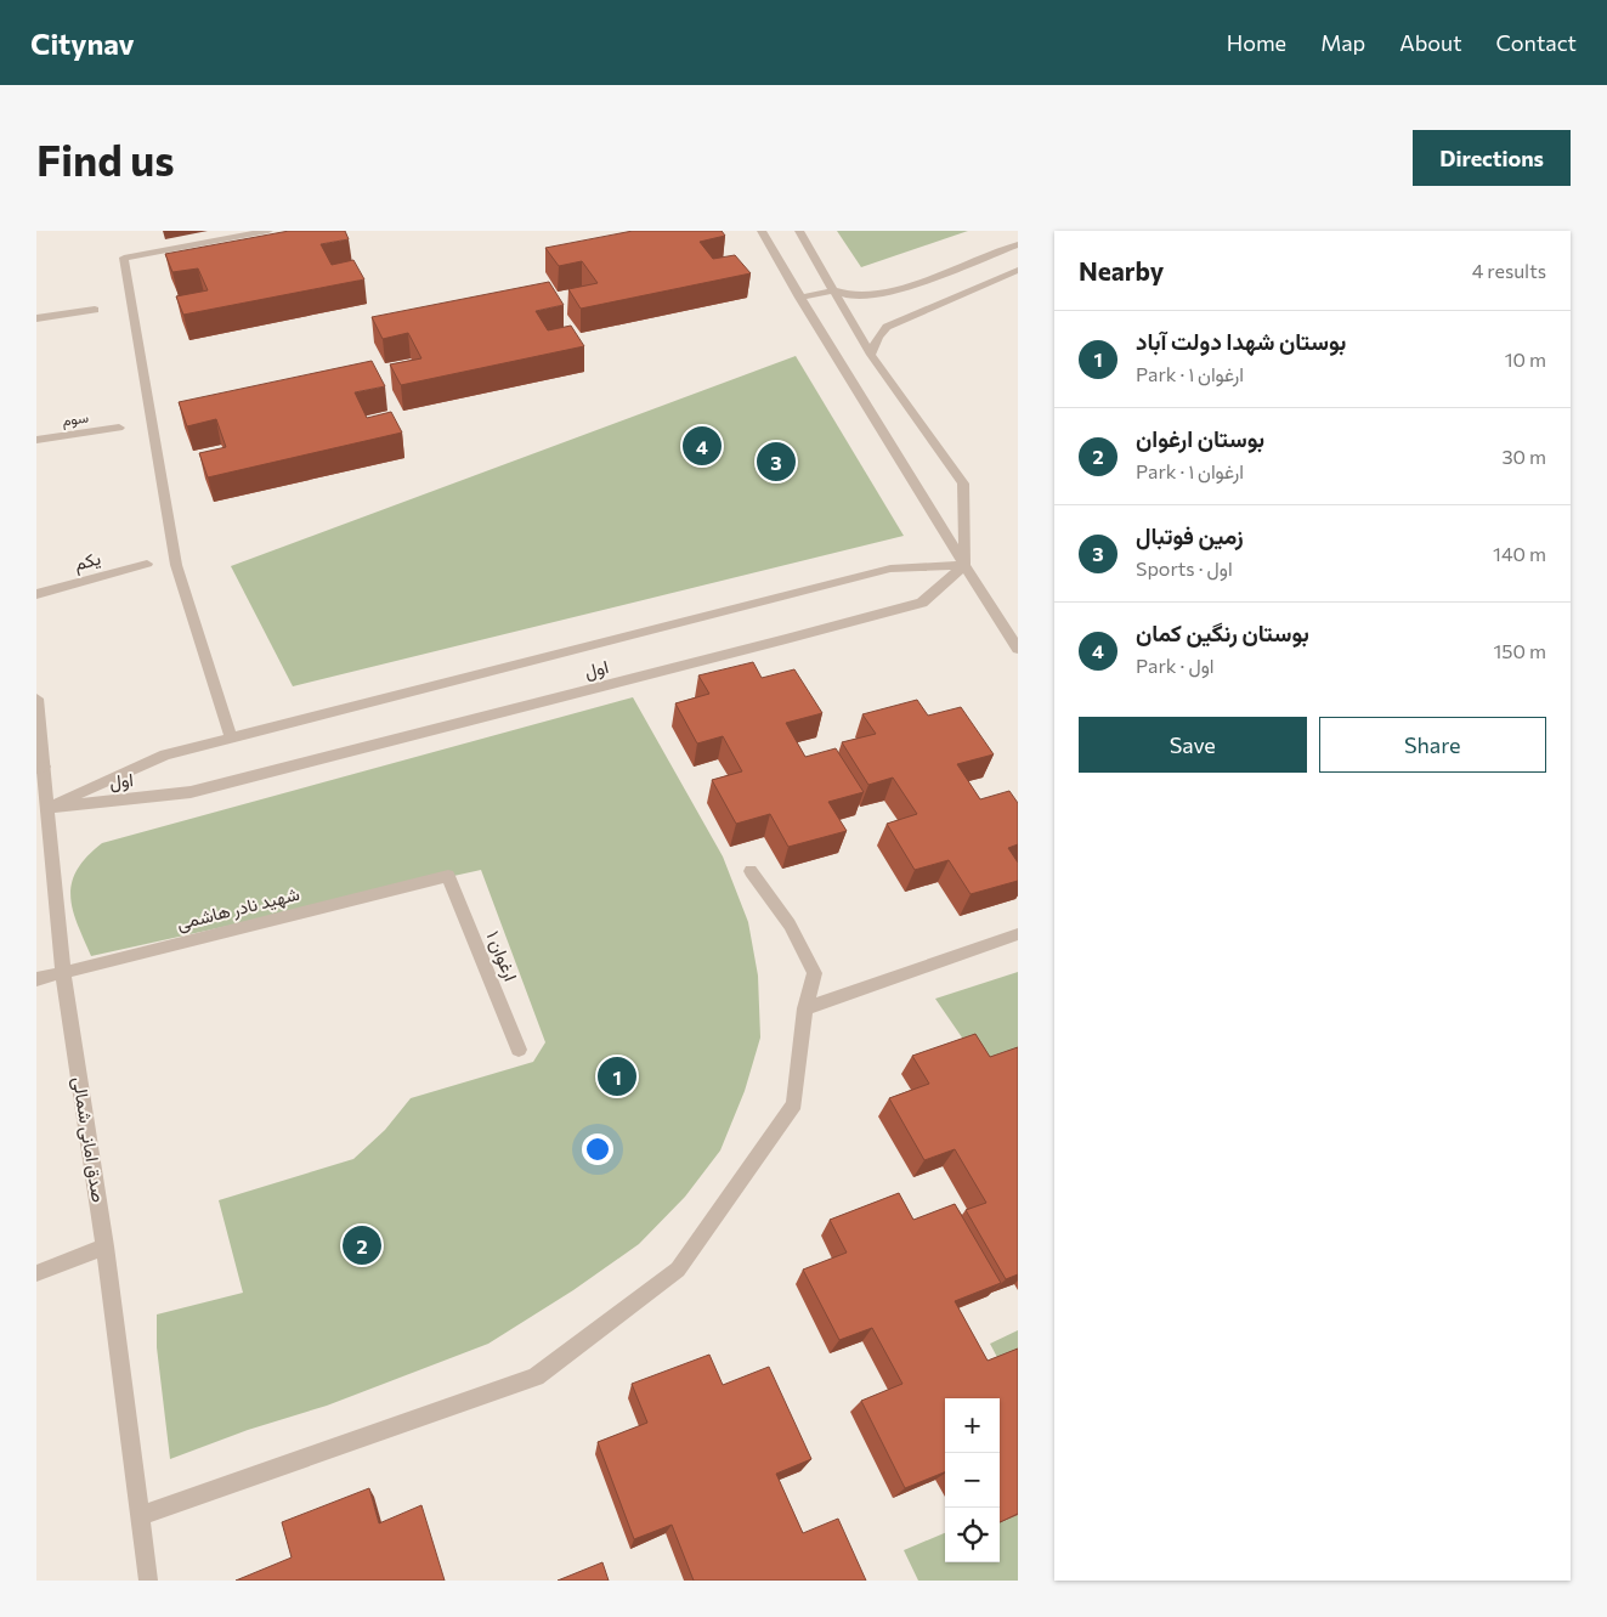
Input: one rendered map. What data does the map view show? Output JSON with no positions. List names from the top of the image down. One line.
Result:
{"streets":{"street":["سوم","یکم","اول","شهید نادر هاشمی","ارغوان ۱","صدق امانی شمالی"]},"crossings":[["اول","صدق امانی شمالی"],["شهید نادر هاشمی","ارغوان ۱"],["شهید نادر هاشمی","صدق امانی شمالی"]],"page":{"header":"Citynav","nav":["Home","Map","About","Contact"],"buttons":["Directions",["Save","Share"]],"title":"Find us","heading":["Nearby","4 results"],"list":[{"mark":"1","name":"بوستان شهدا دولت آباد","note":"Park · ارغوان ۱","value":"10 m"},{"mark":"2","name":"بوستان ارغوان","note":"Park · ارغوان ۱","value":"30 m"},{"mark":"3","name":"زمین فوتبال","note":"Sports · اول","value":"140 m"},{"mark":"4","name":"بوستان رنگین کمان","note":"Park · اول","value":"150 m"}],"pins":["4","3","1","2"],"map_buttons":["+","−"]}}
